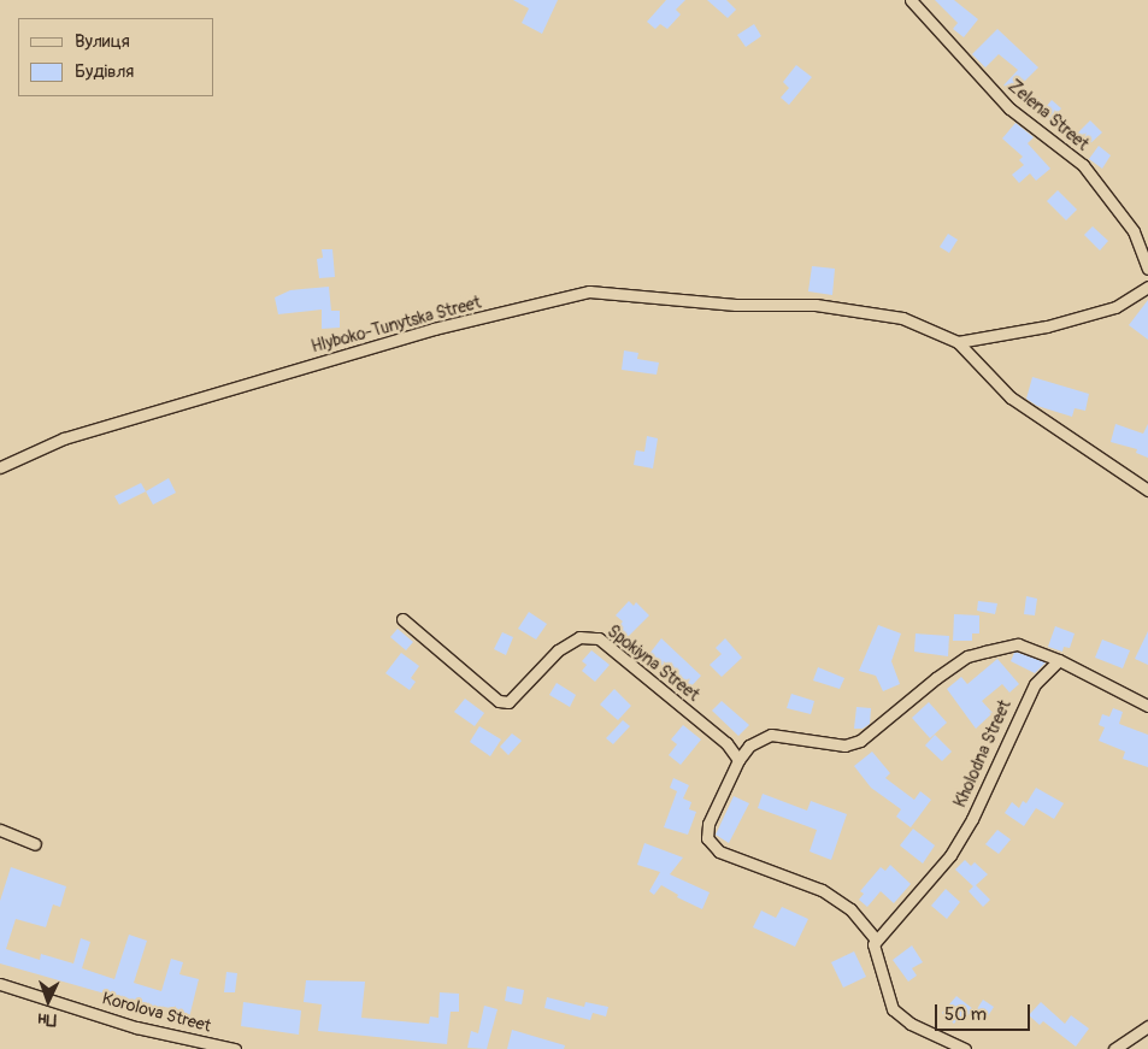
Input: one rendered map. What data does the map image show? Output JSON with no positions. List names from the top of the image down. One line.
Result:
{"streets":{"street":["Zelena Street","Hlyboko-Tunytska Street","Spokiyna Street","Kholodna Street","Korolova Street"]},"legend":["Вулиця","Будівля"],"scale_bar":"50 m","north":"bottom"}
